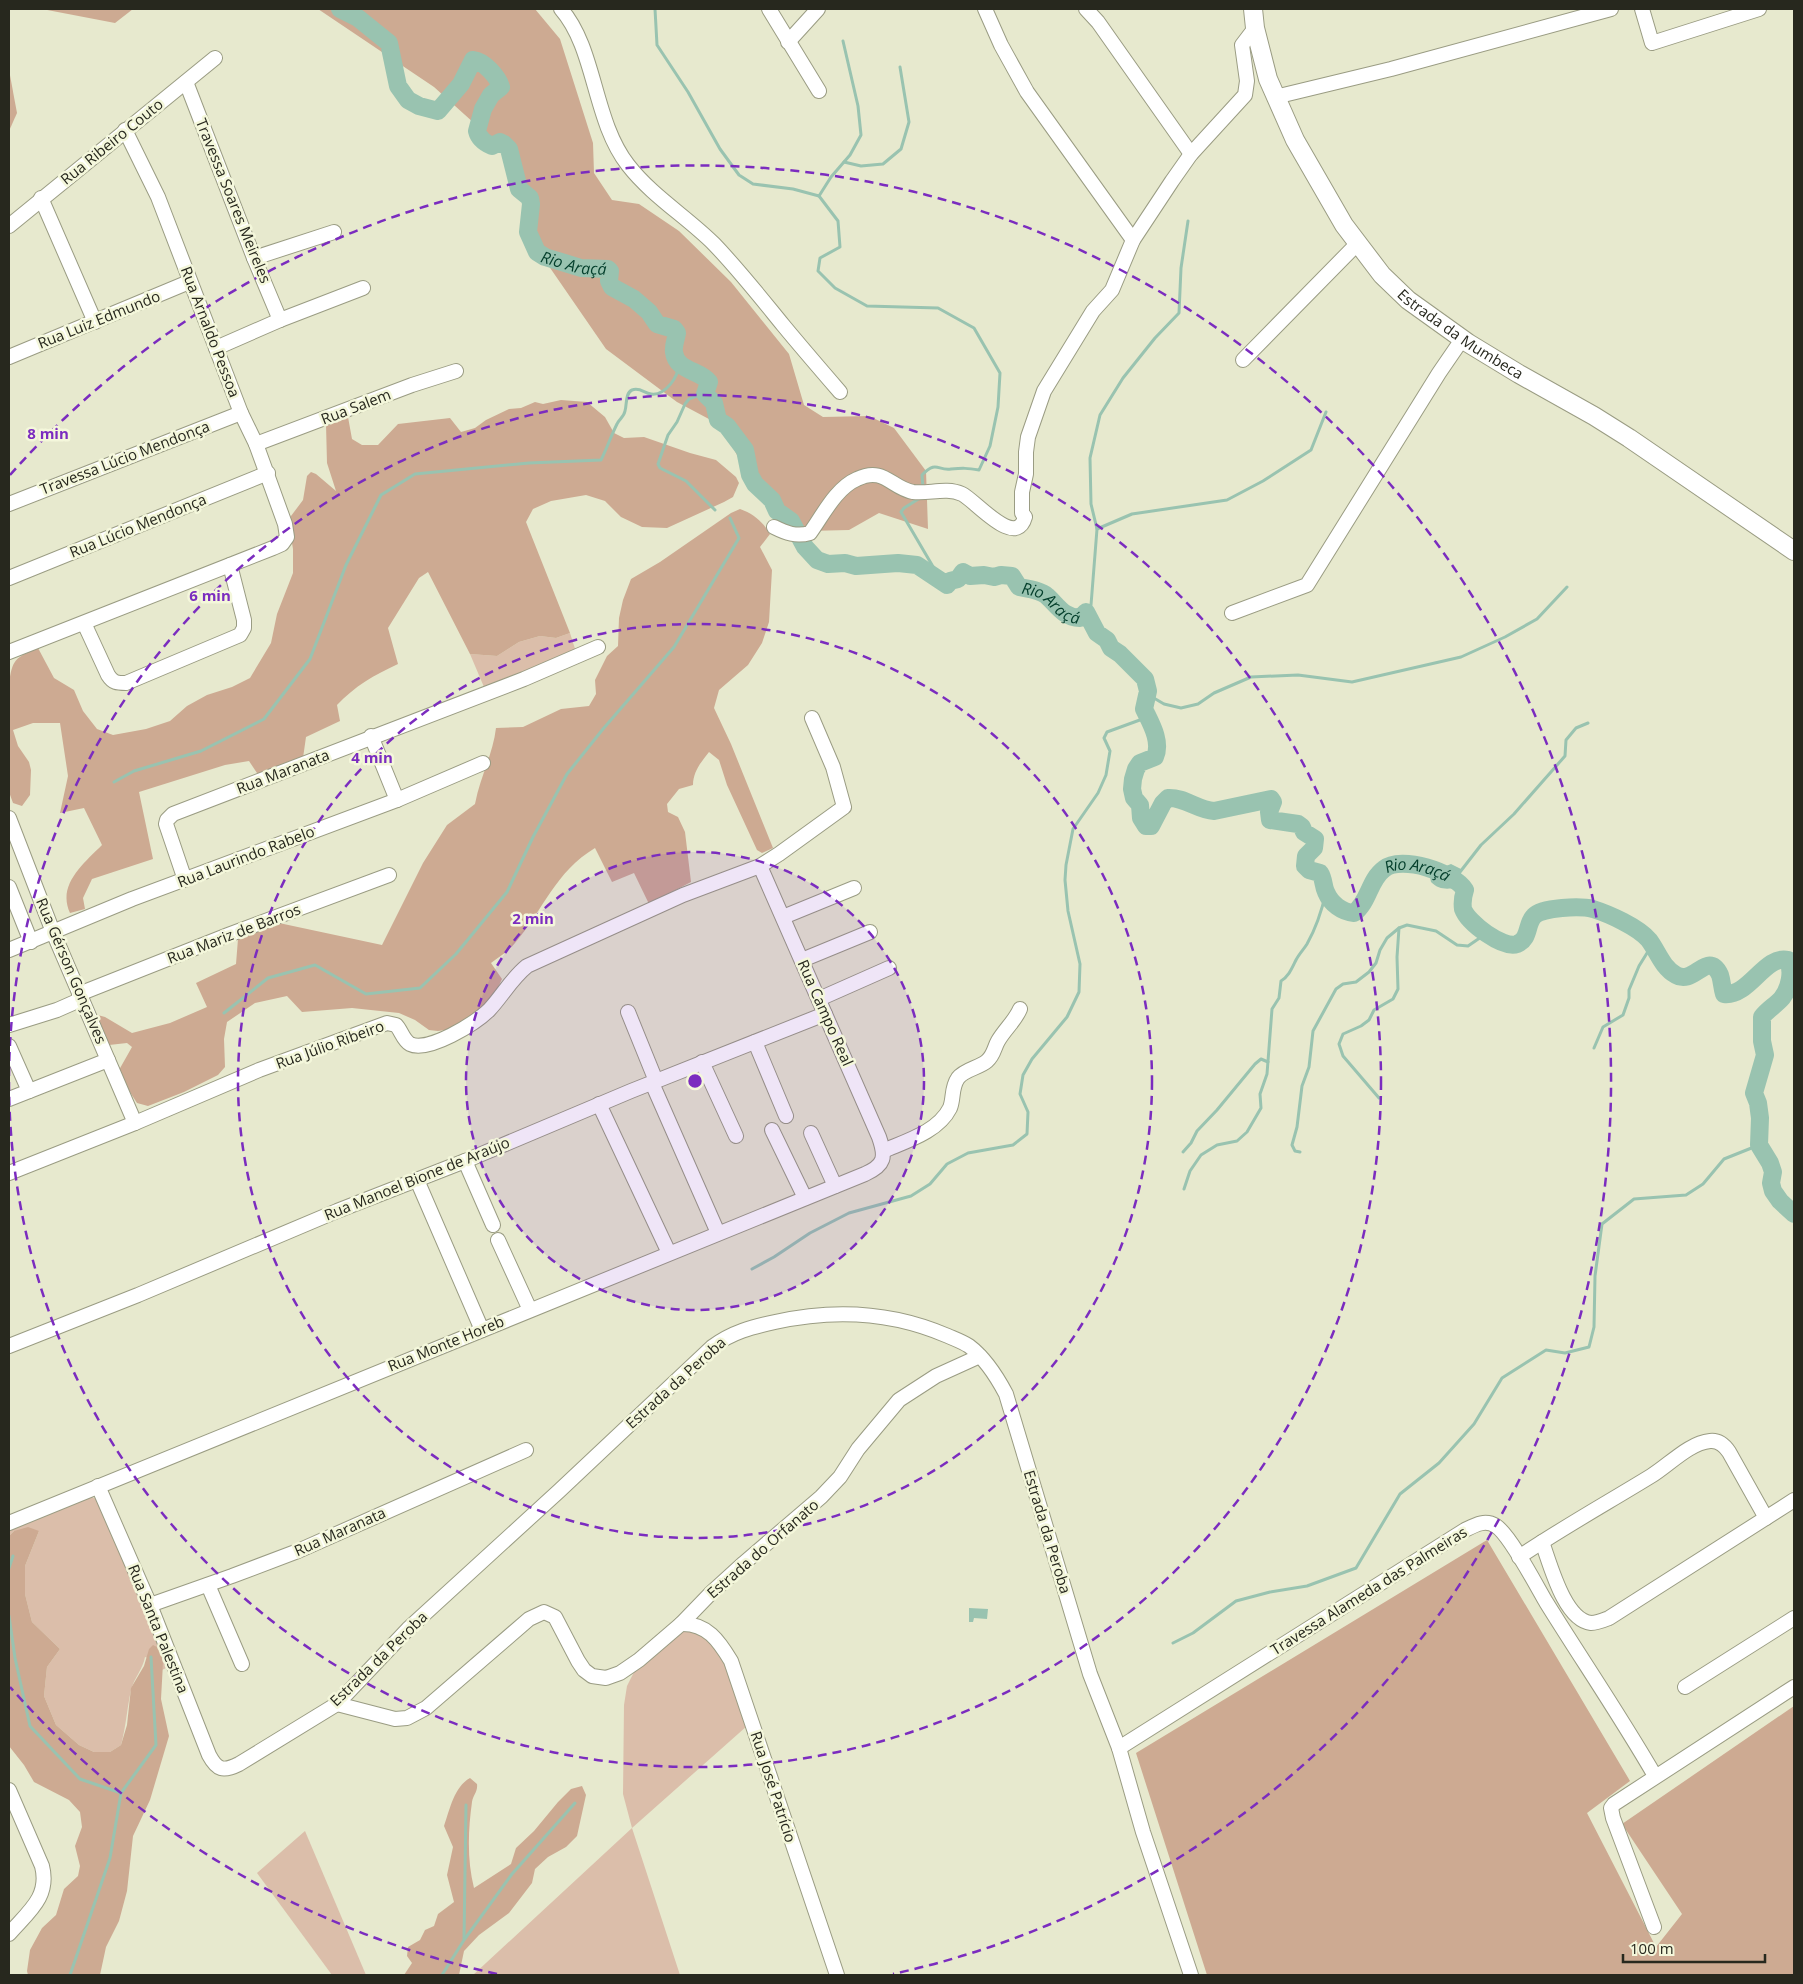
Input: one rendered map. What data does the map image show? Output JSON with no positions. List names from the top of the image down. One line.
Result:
{"streets":{"main road":["Estrada da Mumbeca"],"street":["Rua Ribeiro Couto","Travessa Soares Meireles","Rua Luiz Edmundo","Rua Arnaldo Pessoa","Rua Salem","Travessa Lúcio Mendonça","Rua Lúcio Mendonça","Rua Maranata","Rua Laurindo Rabelo","Rua Mariz de Barros","Rua Gérson Gonçalves","Rua Campo Real","Rua Júlio Ribeiro","Rua Manoel Bione de Araújo","Rua Monte Horeb","Estrada da Peroba","Estrada do Orfanato","Travessa Alameda das Palmeiras","Rua Santa Palestina","Rua José Patrício"]},"crossings":[["Rua Ribeiro Couto","Travessa Soares Meireles"],["Rua Ribeiro Couto","Rua Arnaldo Pessoa"],["Rua Luiz Edmundo","Rua Arnaldo Pessoa"],["Rua Arnaldo Pessoa","Rua Salem"],["Rua Arnaldo Pessoa","Travessa Lúcio Mendonça"],["Rua Arnaldo Pessoa","Rua Lúcio Mendonça"],["Rua Maranata","Rua Laurindo Rabelo"],["Rua Maranata","Rua Santa Palestina"],["Rua Laurindo Rabelo","Rua Gérson Gonçalves"],["Rua Mariz de Barros","Rua Gérson Gonçalves"],["Rua Gérson Gonçalves","Rua Júlio Ribeiro"],["Rua Campo Real","Rua Júlio Ribeiro"],["Rua Campo Real","Rua Manoel Bione de Araújo"],["Rua Campo Real","Rua Monte Horeb"],["Rua Monte Horeb","Rua Santa Palestina"],["Estrada da Peroba","Estrada do Orfanato"],["Estrada da Peroba","Travessa Alameda das Palmeiras"],["Estrada da Peroba","Rua Santa Palestina"],["Estrada do Orfanato","Rua José Patrício"]],"water":["Rio Araçá"],"scale_bar":"100 m","rings":["8 min","6 min","4 min","2 min"]}
